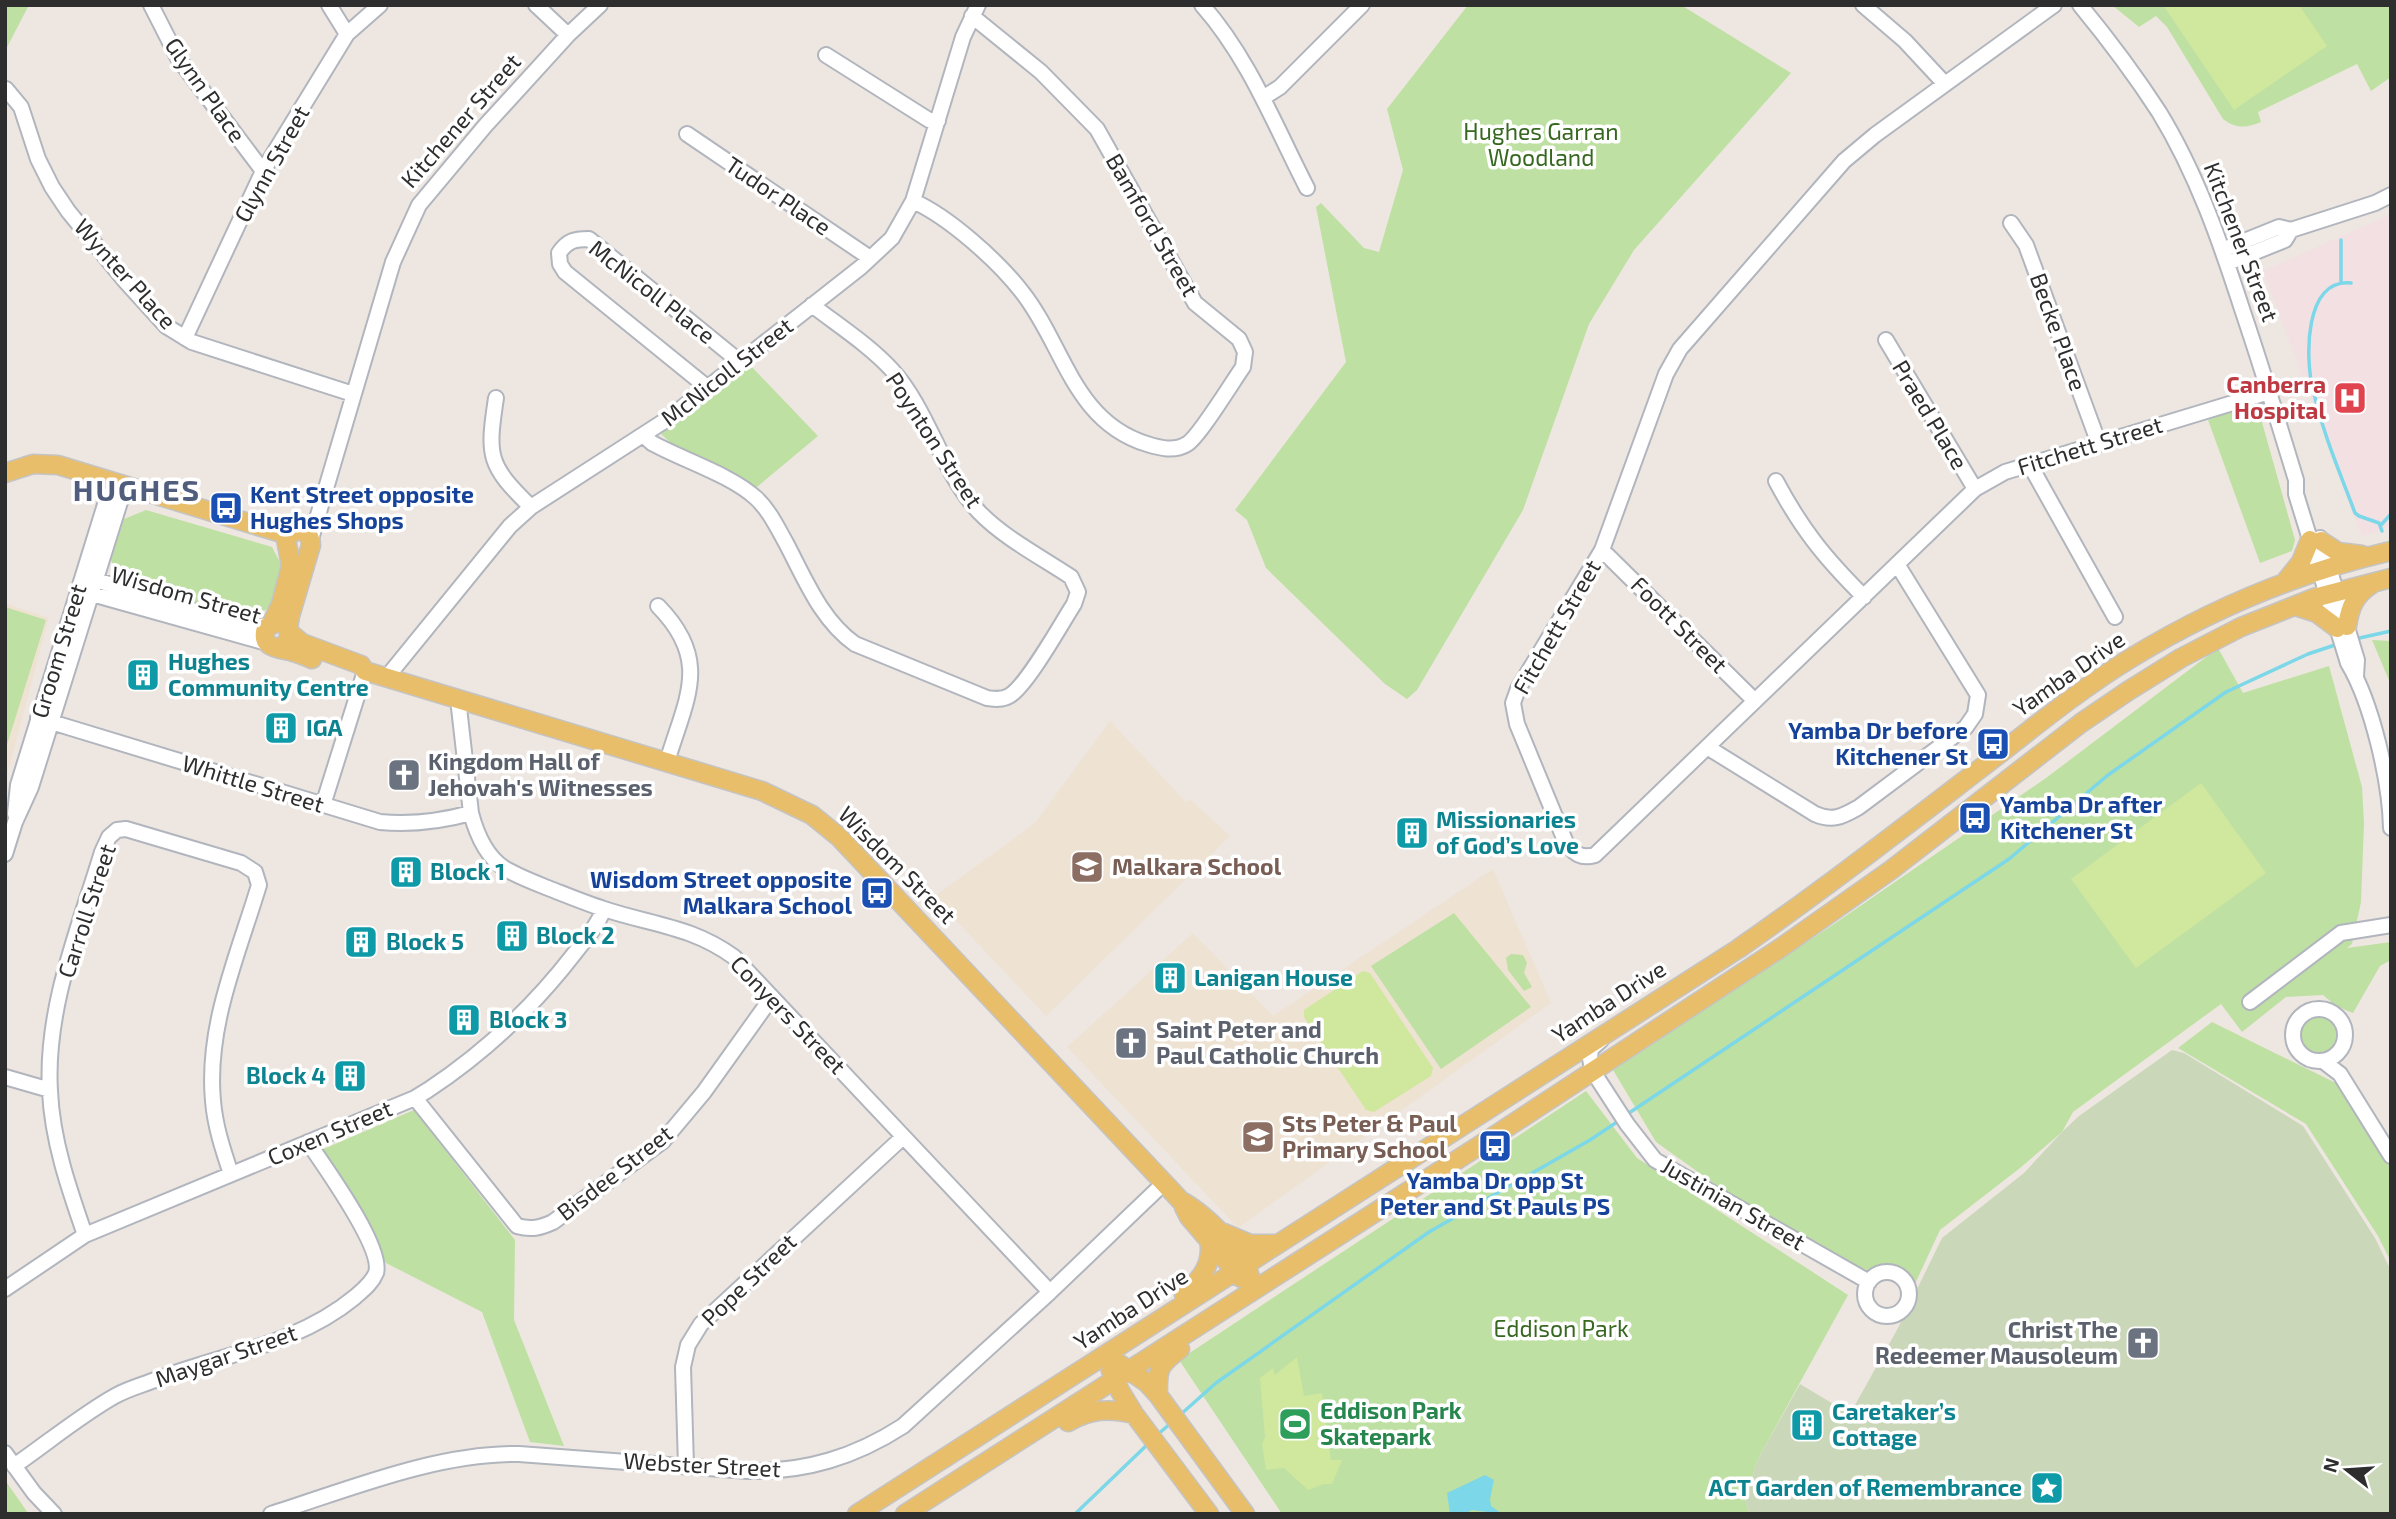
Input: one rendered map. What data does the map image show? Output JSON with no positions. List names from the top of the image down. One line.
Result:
{"streets":{"main road":["Kitchener Street","Wisdom Street","Yamba Drive"],"street":["Glynn Place","Glynn Street","Tudor Place","Bamford Street","Wynter Place","McNicoll Place","Becke Place","McNicoll Street","Praed Place","Poynton Street","Fitchett Street","Foott Street","Groom Street","Whittle Street","Carroll Street","Conyers Street","Coxen Street","Bisdee Street","Justinian Street","Pope Street","Maygar Street","Webster Street"]},"crossings":[["Glynn Place","Glynn Street"],["Kitchener Street","Wynter Place"],["Kitchener Street","Fitchett Street"],["Kitchener Street","Wisdom Street"],["Kitchener Street","Yamba Drive"],["Glynn Street","Wynter Place"],["Tudor Place","McNicoll Street"],["Bamford Street","McNicoll Street"],["McNicoll Place","McNicoll Street"],["Becke Place","Fitchett Street"],["McNicoll Street","Poynton Street"],["McNicoll Street","Wisdom Street"],["Praed Place","Fitchett Street"],["Fitchett Street","Foott Street"],["Wisdom Street","Groom Street"],["Wisdom Street","Yamba Drive"],["Wisdom Street","Conyers Street"],["Wisdom Street","Webster Street"],["Groom Street","Whittle Street"],["Yamba Drive","Justinian Street"],["Whittle Street","Conyers Street"],["Carroll Street","Coxen Street"],["Conyers Street","Coxen Street"],["Conyers Street","Bisdee Street"],["Conyers Street","Pope Street"],["Conyers Street","Webster Street"],["Coxen Street","Bisdee Street"],["Coxen Street","Maygar Street"],["Pope Street","Webster Street"]],"districts":["HUGHES"],"parks":["Hughes Garran Woodland","Eddison Park"],"places":{"hospital":["Canberra Hospital"],"bus stop":["Kent Street opposite Hughes Shops","Yamba Dr before Kitchener St","Yamba Dr after Kitchener St","Wisdom Street opposite Malkara School","Yamba Dr opp St Peter and St Pauls PS"],"building":["Hughes Community Centre","IGA","Missionaries of God’s Love","Block 1","Block 2","Block 5","Lanigan House","Block 3","Block 4","Caretaker’s Cottage"],"church":["Kingdom Hall of Jehovah's Witnesses","Saint Peter and Paul Catholic Church","Christ The Redeemer Mausoleum"],"school or university":["Malkara School","Sts Peter & Paul Primary School"],"sports":["Eddison Park Skatepark"],"place":["ACT Garden of Remembrance"]},"north":"left"}
